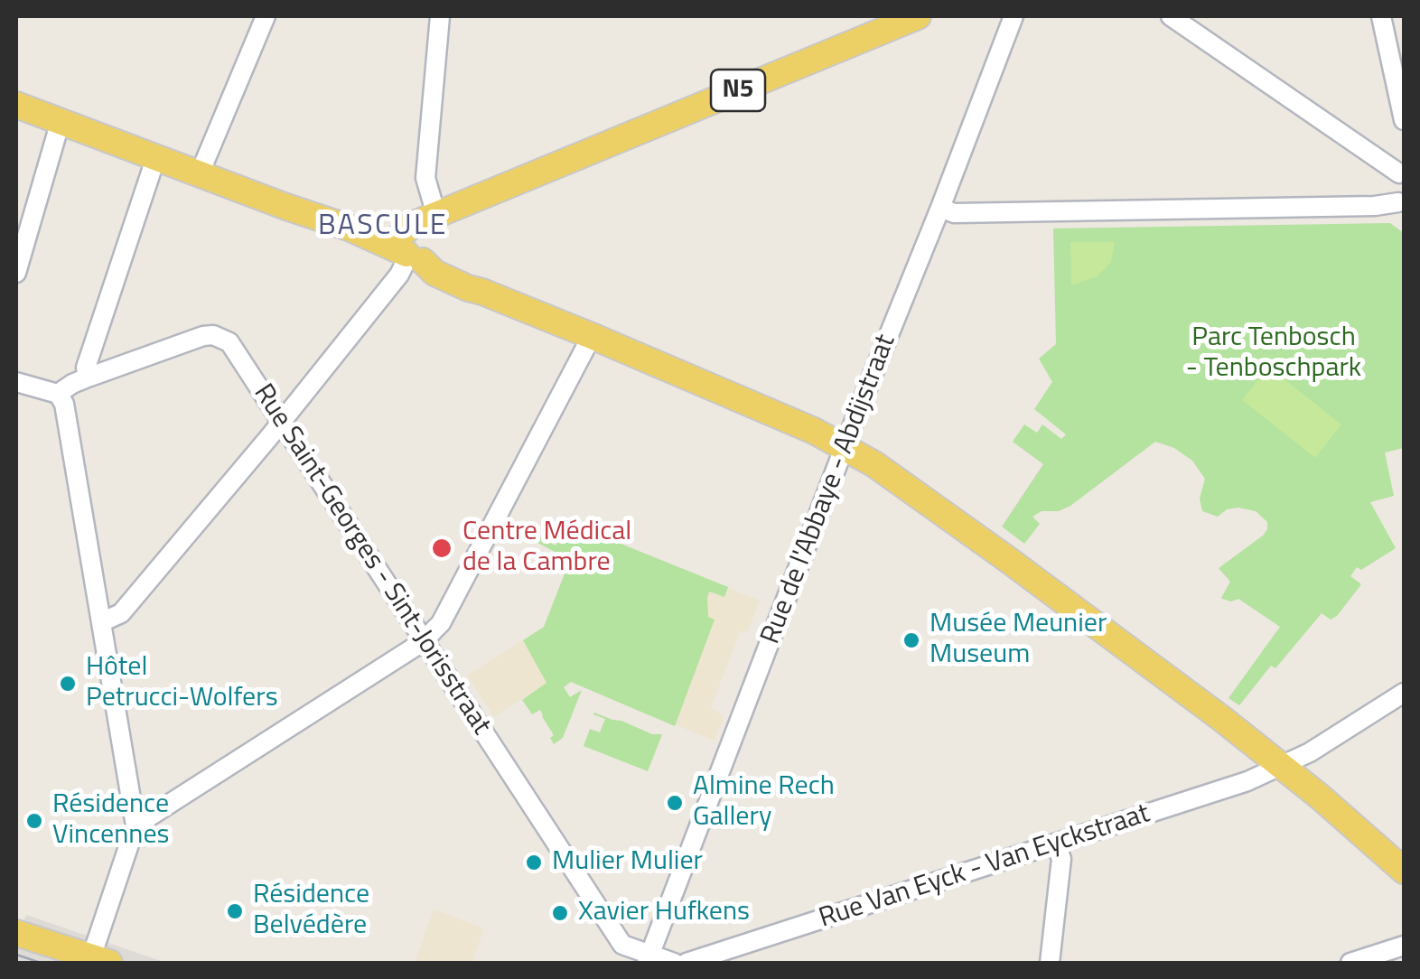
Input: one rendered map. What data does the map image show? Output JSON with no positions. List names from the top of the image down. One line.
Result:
{"streets":{"main road":["N5"],"street":["Rue de l'Abbaye - Abdijstraat","Rue Saint-Georges - Sint-Jorisstraat","Rue Van Eyck - Van Eyckstraat"]},"crossings":[["Rue de l'Abbaye - Abdijstraat","Rue Saint-Georges - Sint-Jorisstraat"]],"districts":["BASCULE"],"parks":["Parc Tenbosch - Tenboschpark"],"places":["Centre Médical de la Cambre","Musée Meunier Museum","Hôtel Petrucci-Wolfers","Almine Rech Gallery","Résidence Vincennes","Mulier Mulier","Résidence Belvédère","Xavier Hufkens"]}
